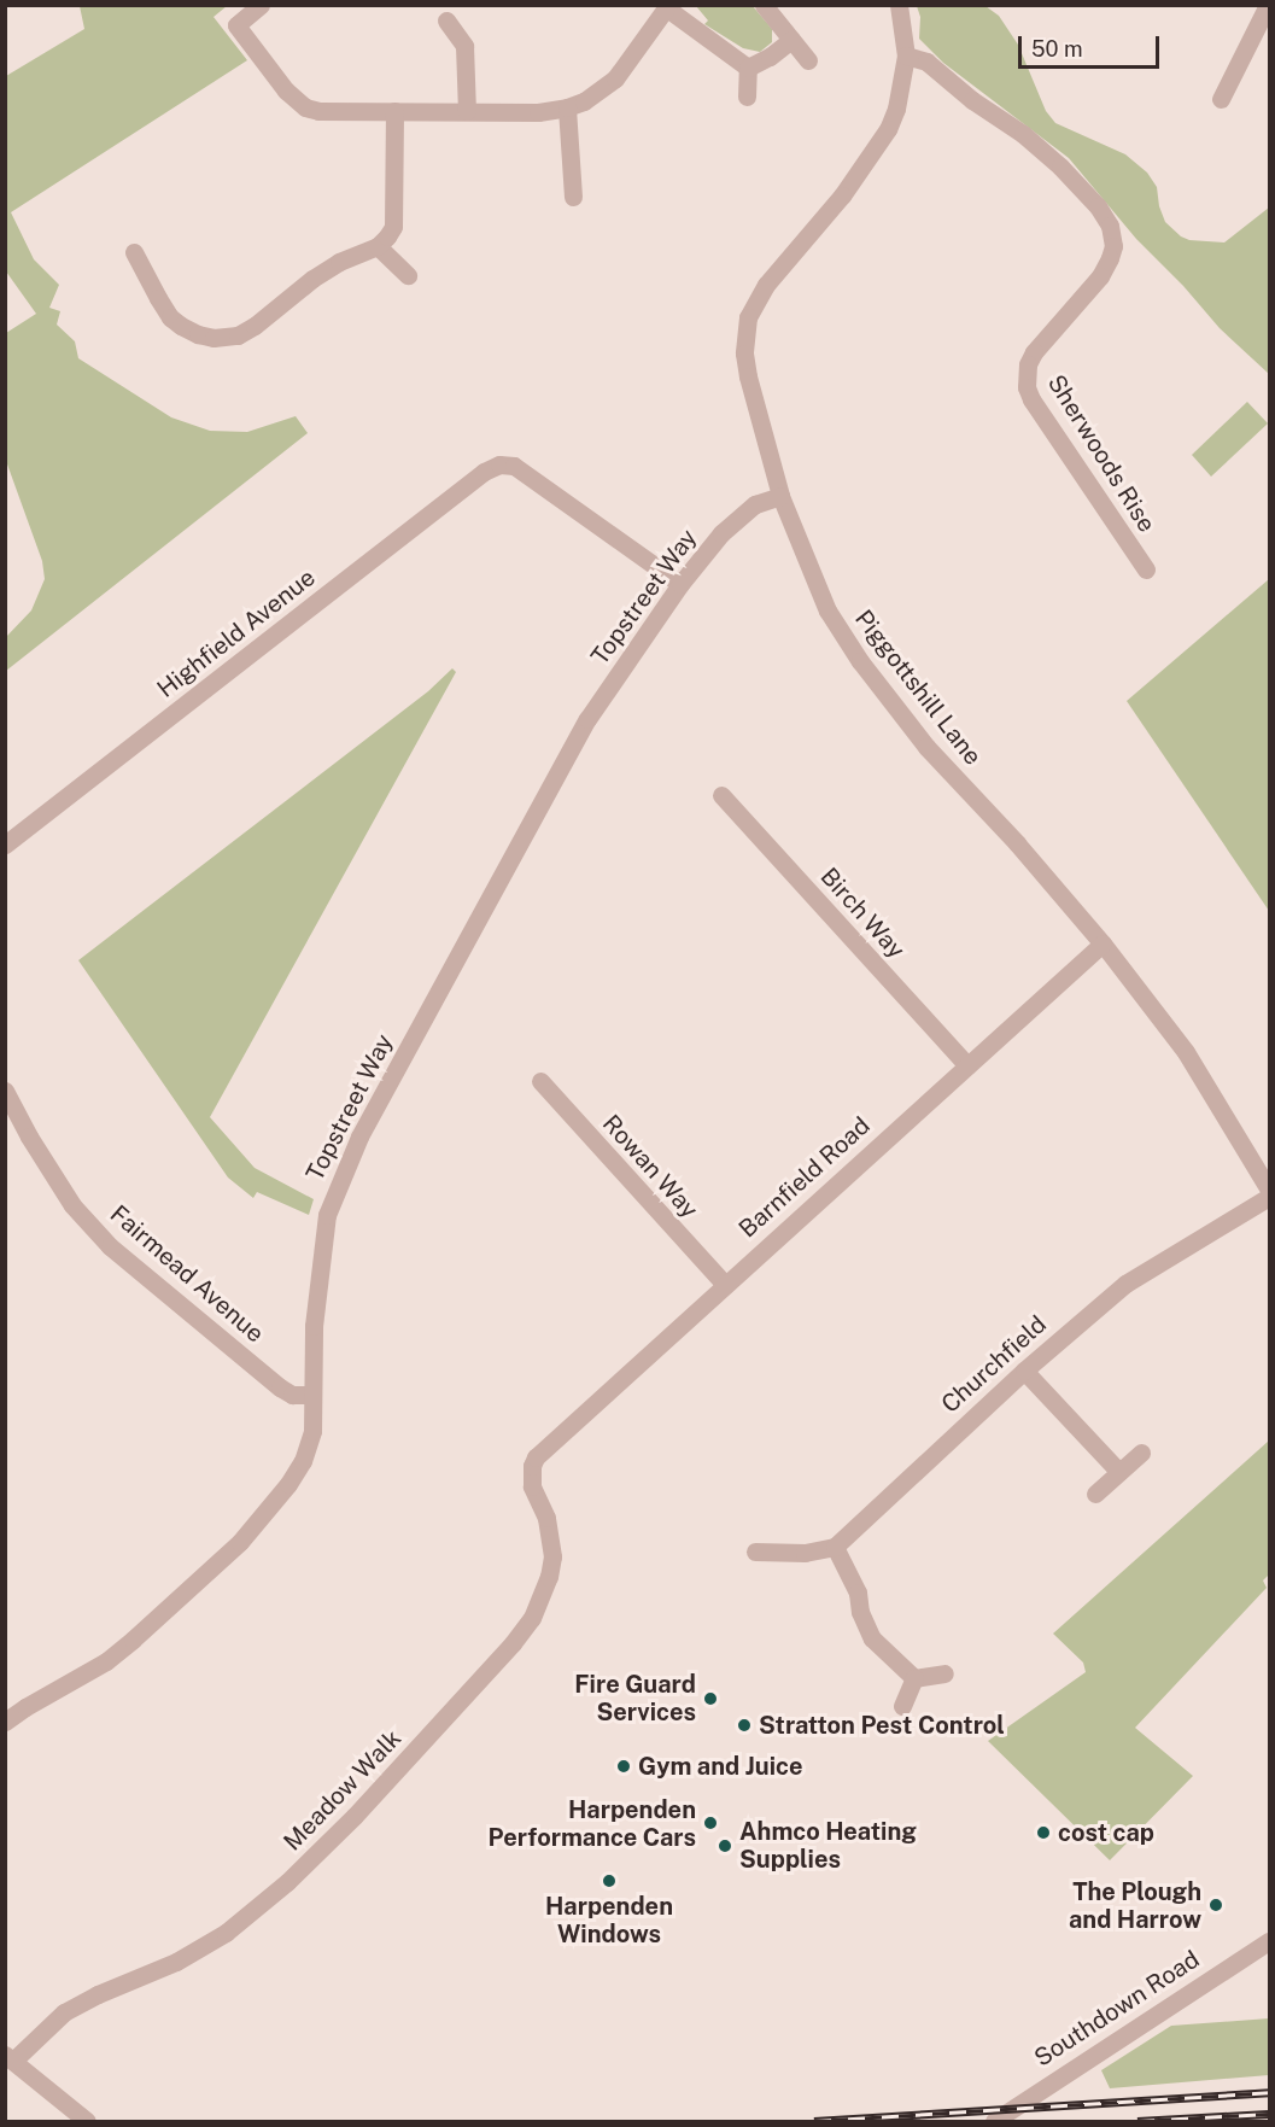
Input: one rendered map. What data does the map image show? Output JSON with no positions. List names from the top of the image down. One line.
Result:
{"streets":{"street":["Sherwoods Rise","Topstreet Way","Highfield Avenue","Piggottshill Lane","Birch Way","Rowan Way","Barnfield Road","Fairmead Avenue","Churchfield","Meadow Walk","Southdown Road"]},"crossings":[["Sherwoods Rise","Piggottshill Lane"],["Topstreet Way","Highfield Avenue"],["Topstreet Way","Piggottshill Lane"],["Topstreet Way","Fairmead Avenue"],["Piggottshill Lane","Barnfield Road"],["Birch Way","Barnfield Road"],["Rowan Way","Barnfield Road"],["Barnfield Road","Meadow Walk"]],"places":["Fire Guard Services","Stratton Pest Control","Gym and Juice","Harpenden Performance Cars","cost cap","Ahmco Heating Supplies","Harpenden Windows","The Plough and Harrow"],"scale_bar":"50 m"}
